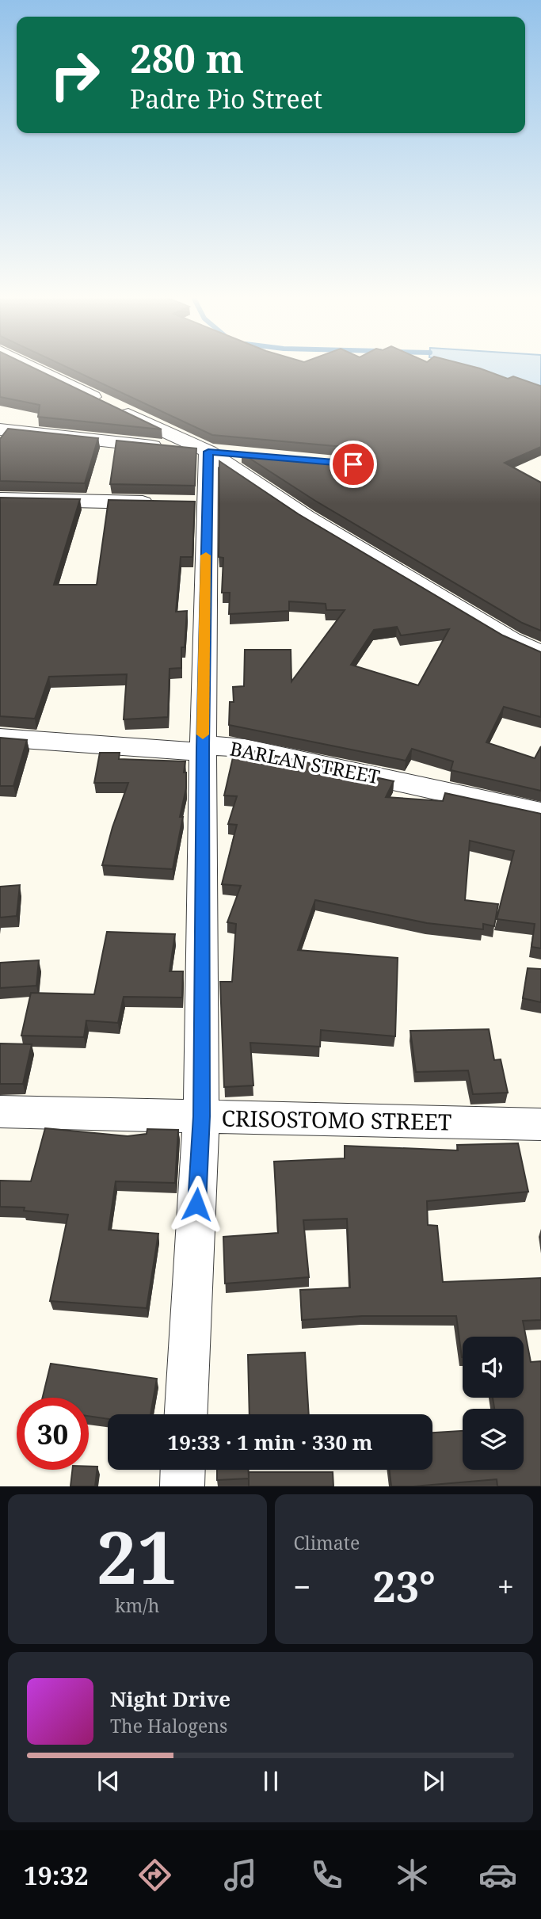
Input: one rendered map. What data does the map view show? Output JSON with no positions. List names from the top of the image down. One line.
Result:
{"streets":{"street":["BARLAN STREET","CRISOSTOMO STREET"]},"page":{"turn":["280 m","Padre Pio Street"],"limit":"30","trip":"19:33 · 1 min · 330 m","tile":[["21","km/h"],"Climate"],"heat":["−","23°","+"],"song":["Night Drive","The Halogens"],"tabs":"19:32"}}
